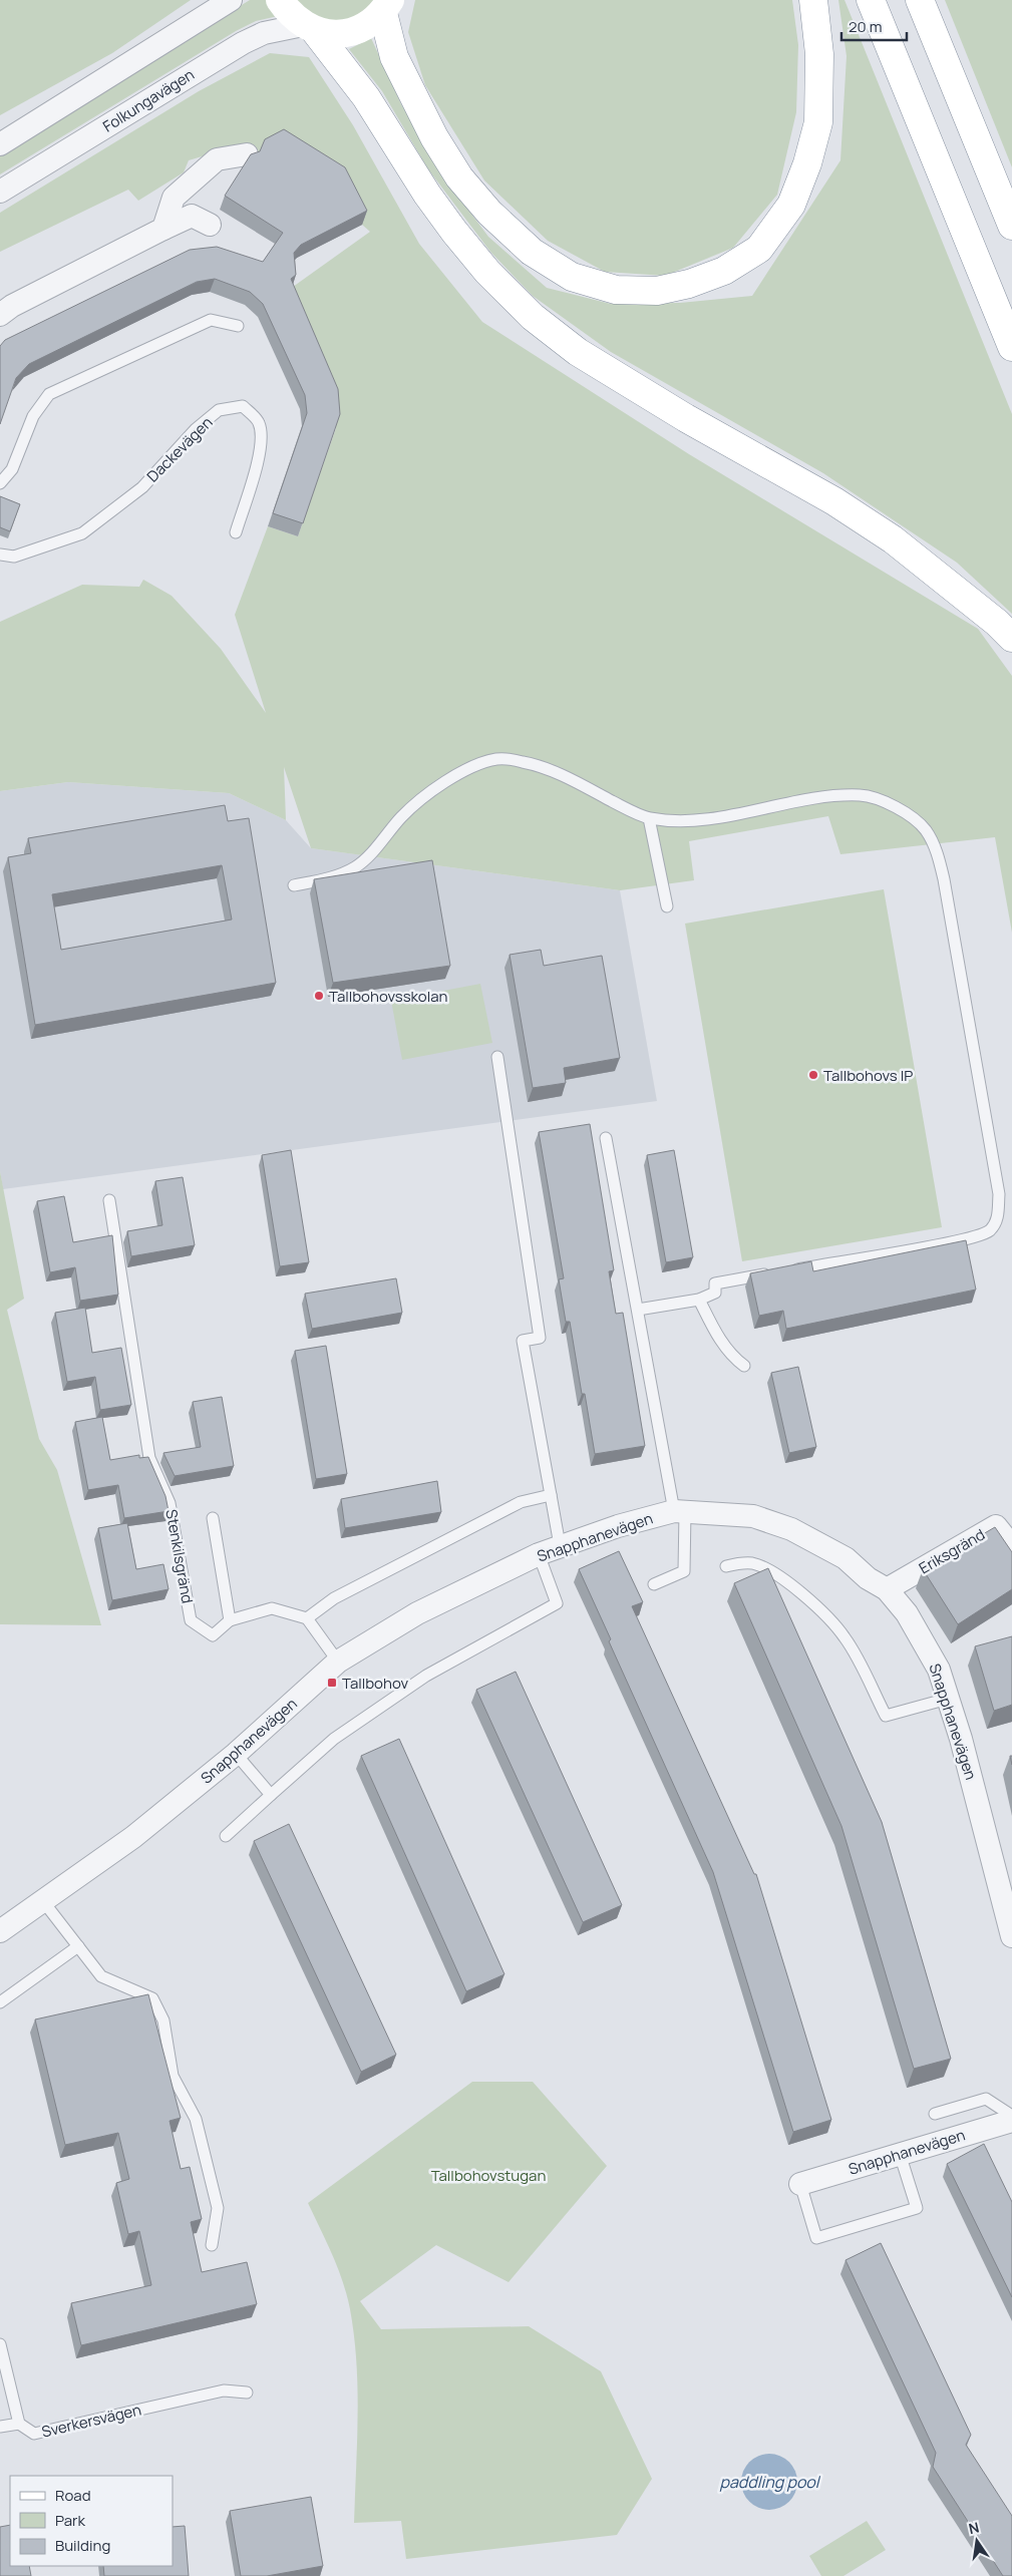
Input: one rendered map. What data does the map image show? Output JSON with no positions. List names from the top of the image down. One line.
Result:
{"streets":{"street":["Folkungavägen","Snapphanevägen","Eriksgränd"],"lane":["Dackevägen","Stenkilsgränd","Sverkersvägen"]},"crossings":[["Snapphanevägen","Eriksgränd"]],"water":["paddling pool"],"parks":["Tallbohovstugan"],"places":{"other":["Tallbohovsskolan","Tallbohovs IP"],"transit":["Tallbohov"]},"legend":["Road","Park","Building"],"scale_bar":"20 m","north":"top"}
